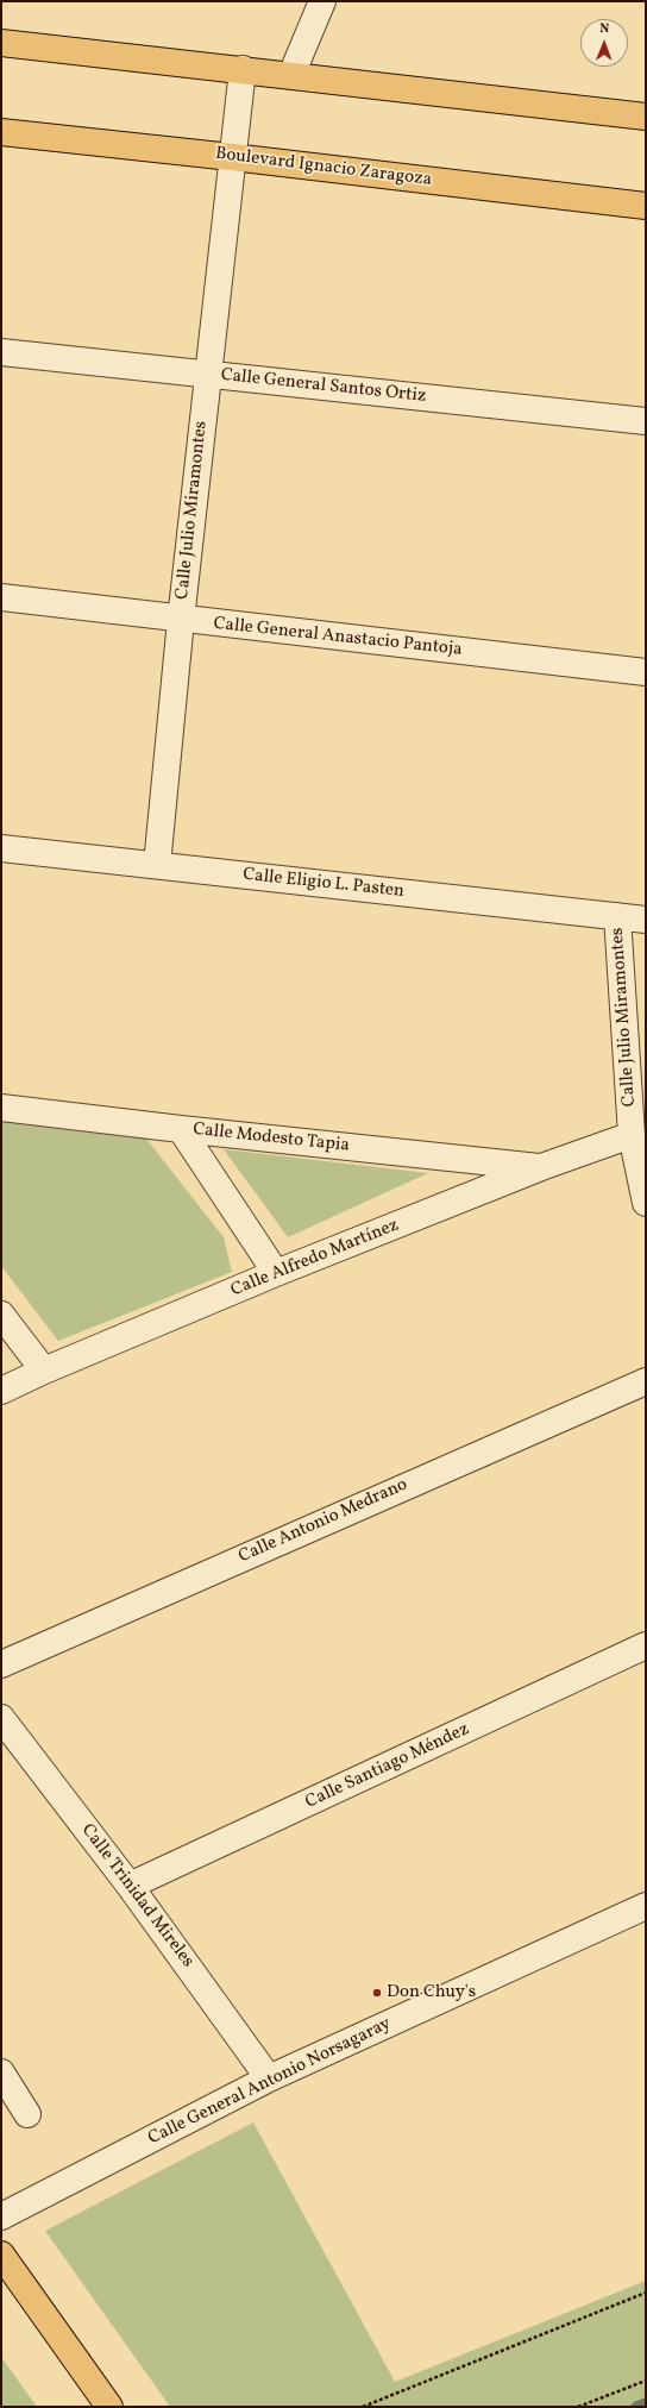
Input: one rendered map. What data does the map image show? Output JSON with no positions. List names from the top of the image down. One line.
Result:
{"streets":{"main road":["Boulevard Ignacio Zaragoza"],"street":["Calle General Santos Ortiz","Calle Julio Miramontes","Calle General Anastacio Pantoja","Calle Eligio L. Pasten","Calle Modesto Tapia","Calle Alfredo Martínez","Calle Antonio Medrano","Calle Santiago Méndez","Calle Trinidad Mireles","Calle General Antonio Norsagaray"]},"crossings":[["Boulevard Ignacio Zaragoza","Calle Julio Miramontes"],["Calle General Santos Ortiz","Calle Julio Miramontes"],["Calle Julio Miramontes","Calle General Anastacio Pantoja"],["Calle Julio Miramontes","Calle Eligio L. Pasten"],["Calle Julio Miramontes","Calle Alfredo Martínez"],["Calle Modesto Tapia","Calle Alfredo Martínez"],["Calle Santiago Méndez","Calle Trinidad Mireles"],["Calle Trinidad Mireles","Calle General Antonio Norsagaray"]],"places":["Don Chuy's"],"north":"top"}
